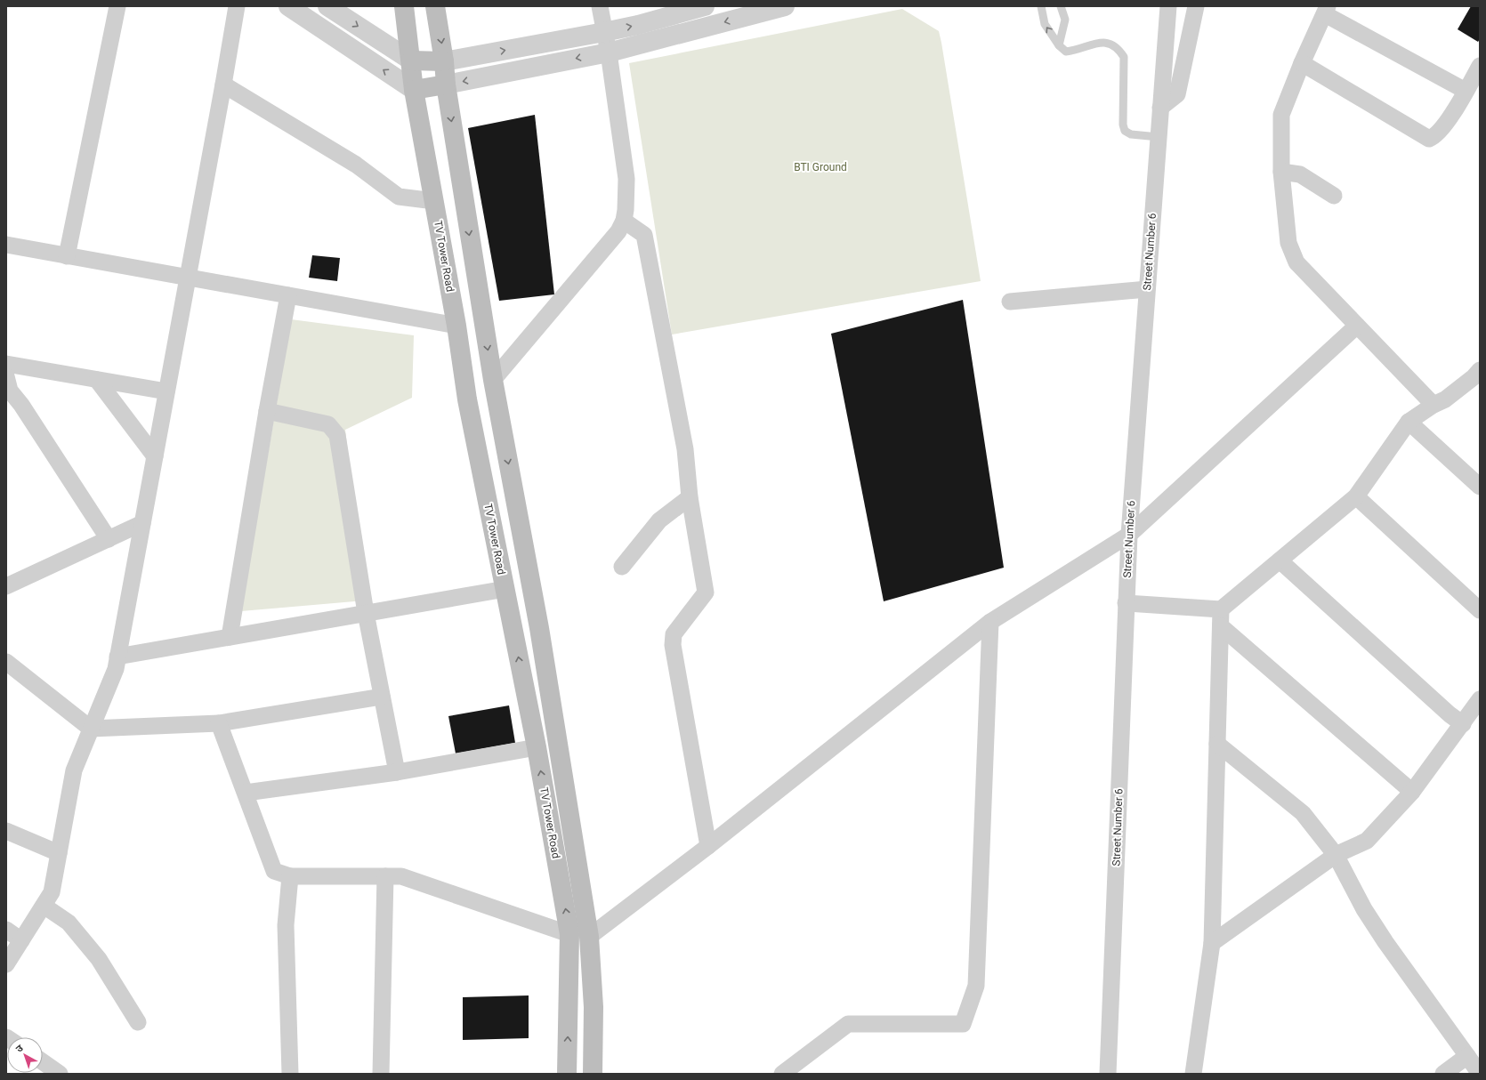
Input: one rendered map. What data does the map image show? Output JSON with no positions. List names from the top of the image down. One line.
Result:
{"streets":{"main road":["TV Tower Road"],"street":["Street Number 6"]},"parks":["BTI Ground"],"north":"top left"}
